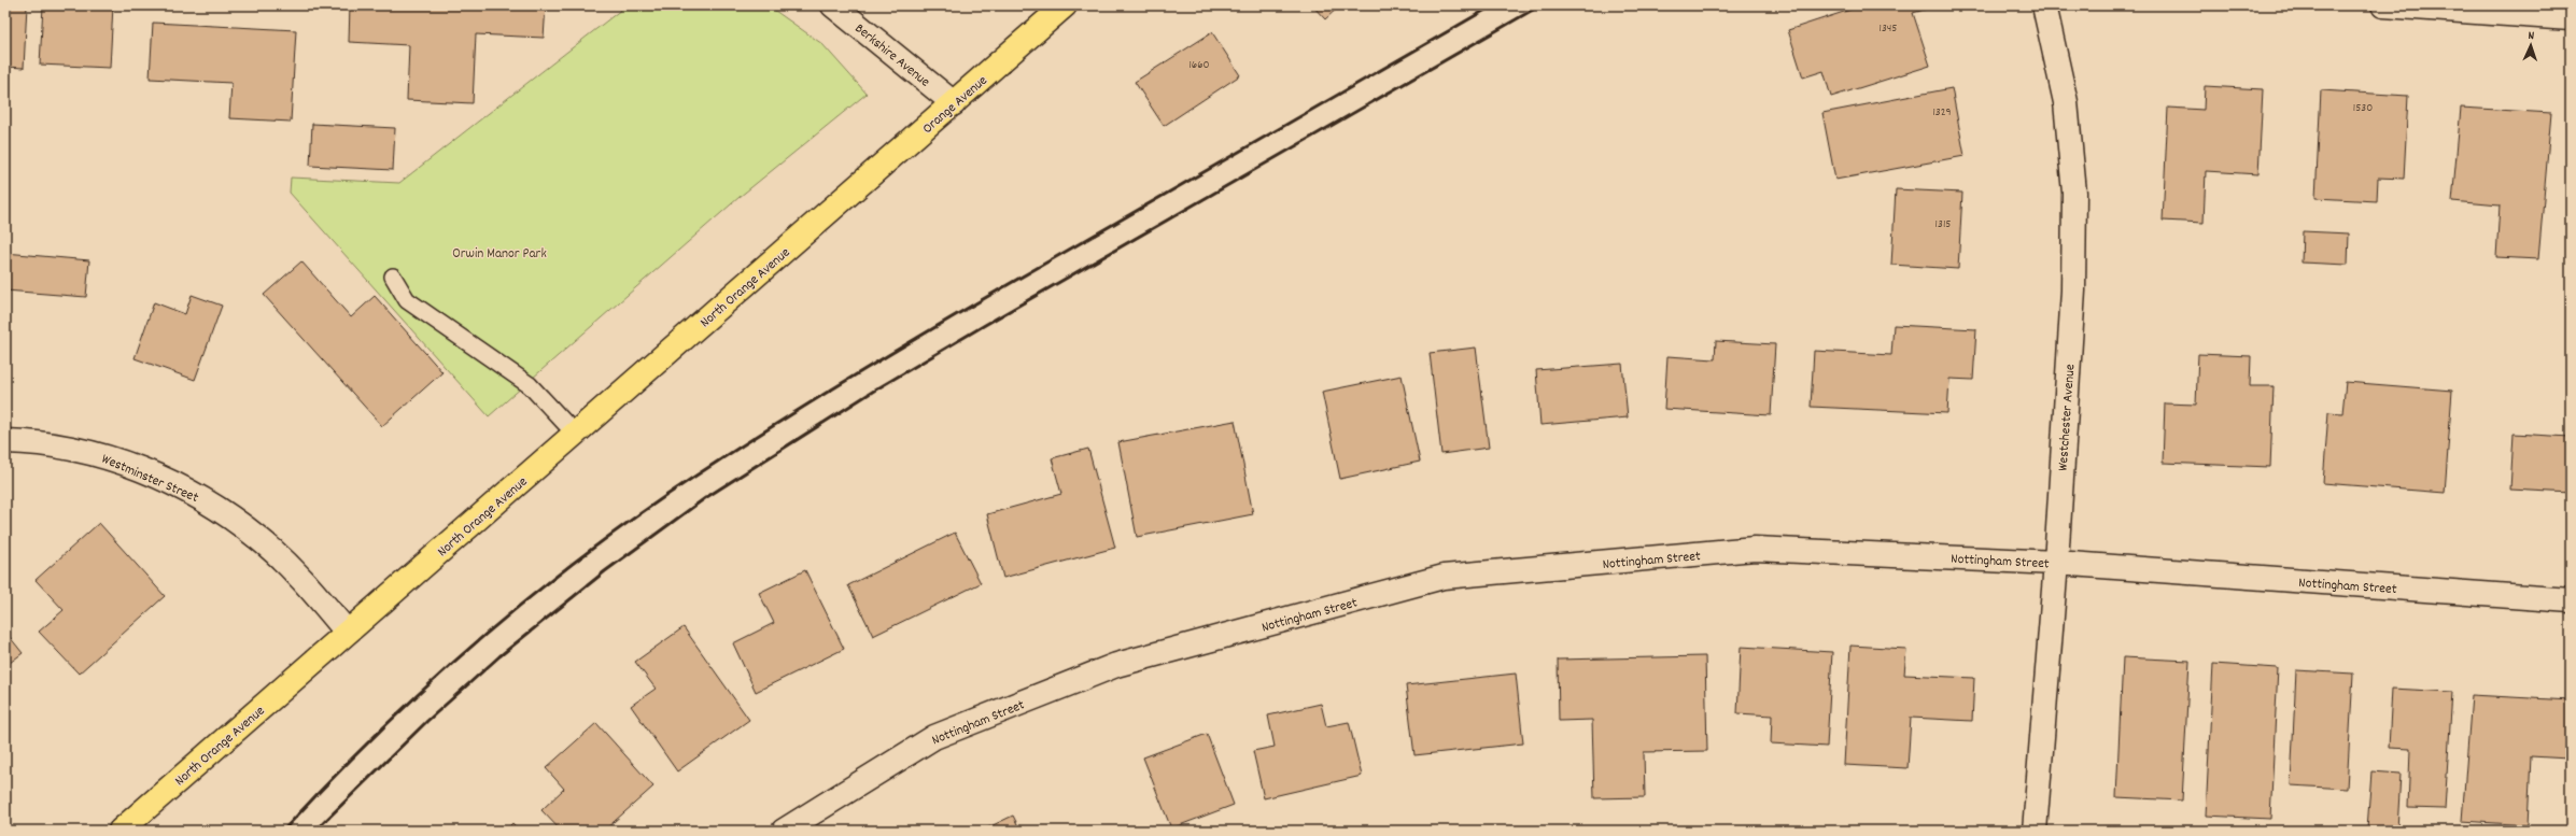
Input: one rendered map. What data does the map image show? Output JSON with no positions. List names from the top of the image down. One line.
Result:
{"streets":{"main road":["Orange Avenue","North Orange Avenue"],"street":["Berkshire Avenue","Westchester Avenue","Westminster Street","Nottingham Street"]},"crossings":[["Berkshire Avenue","Orange Avenue"],["Orange Avenue","North Orange Avenue"],["North Orange Avenue","Westminster Street"],["Westchester Avenue","Nottingham Street"]],"parks":["Orwin Manor Park"],"house_numbers":["1345","1660","1530","1329","1315"],"north":"top"}
